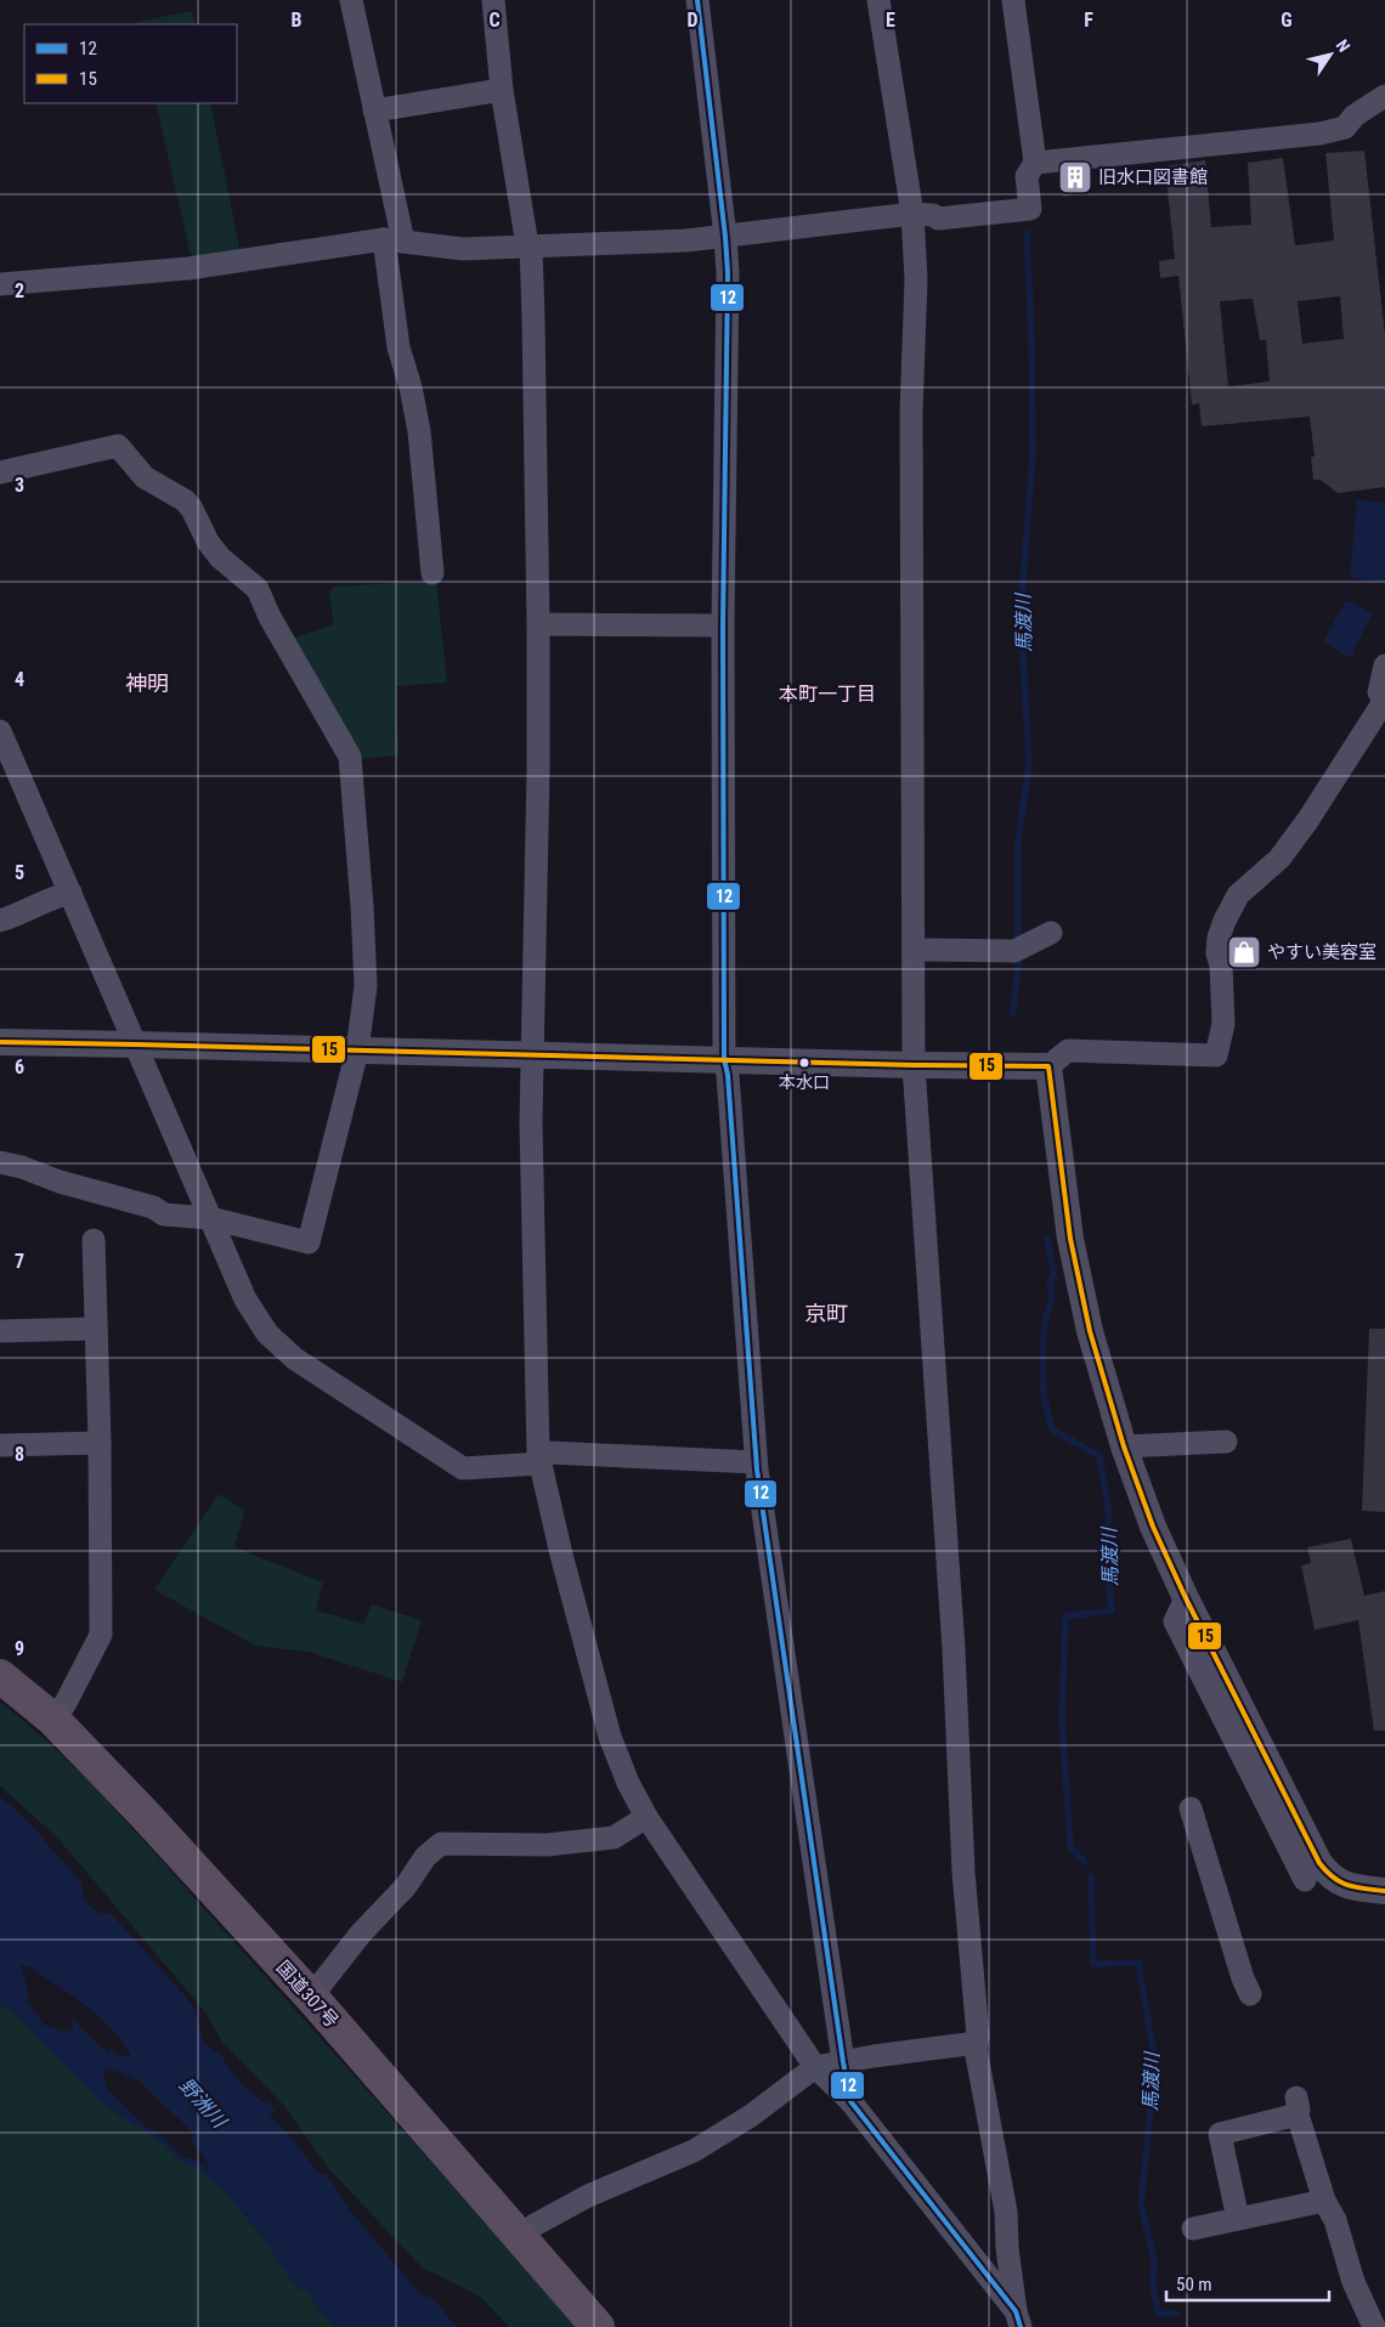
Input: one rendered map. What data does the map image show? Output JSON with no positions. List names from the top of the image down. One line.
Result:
{"streets":{"highway":["国道307号"]},"districts":["神明","本町一丁目","京町"],"water":["馬渡川","野洲川"],"places":{"building":["旧水口図書館"],"shop":["やすい美容室"],"other":["本水口"]},"lines":["transit line 12","transit line 15"],"legend":["12","15"],"scale_bar":"50 m","north":"top right","grid":{"columns":["B","C","D","E","F","G"],"rows":["2","3","4","5","6","7","8","9"]}}
